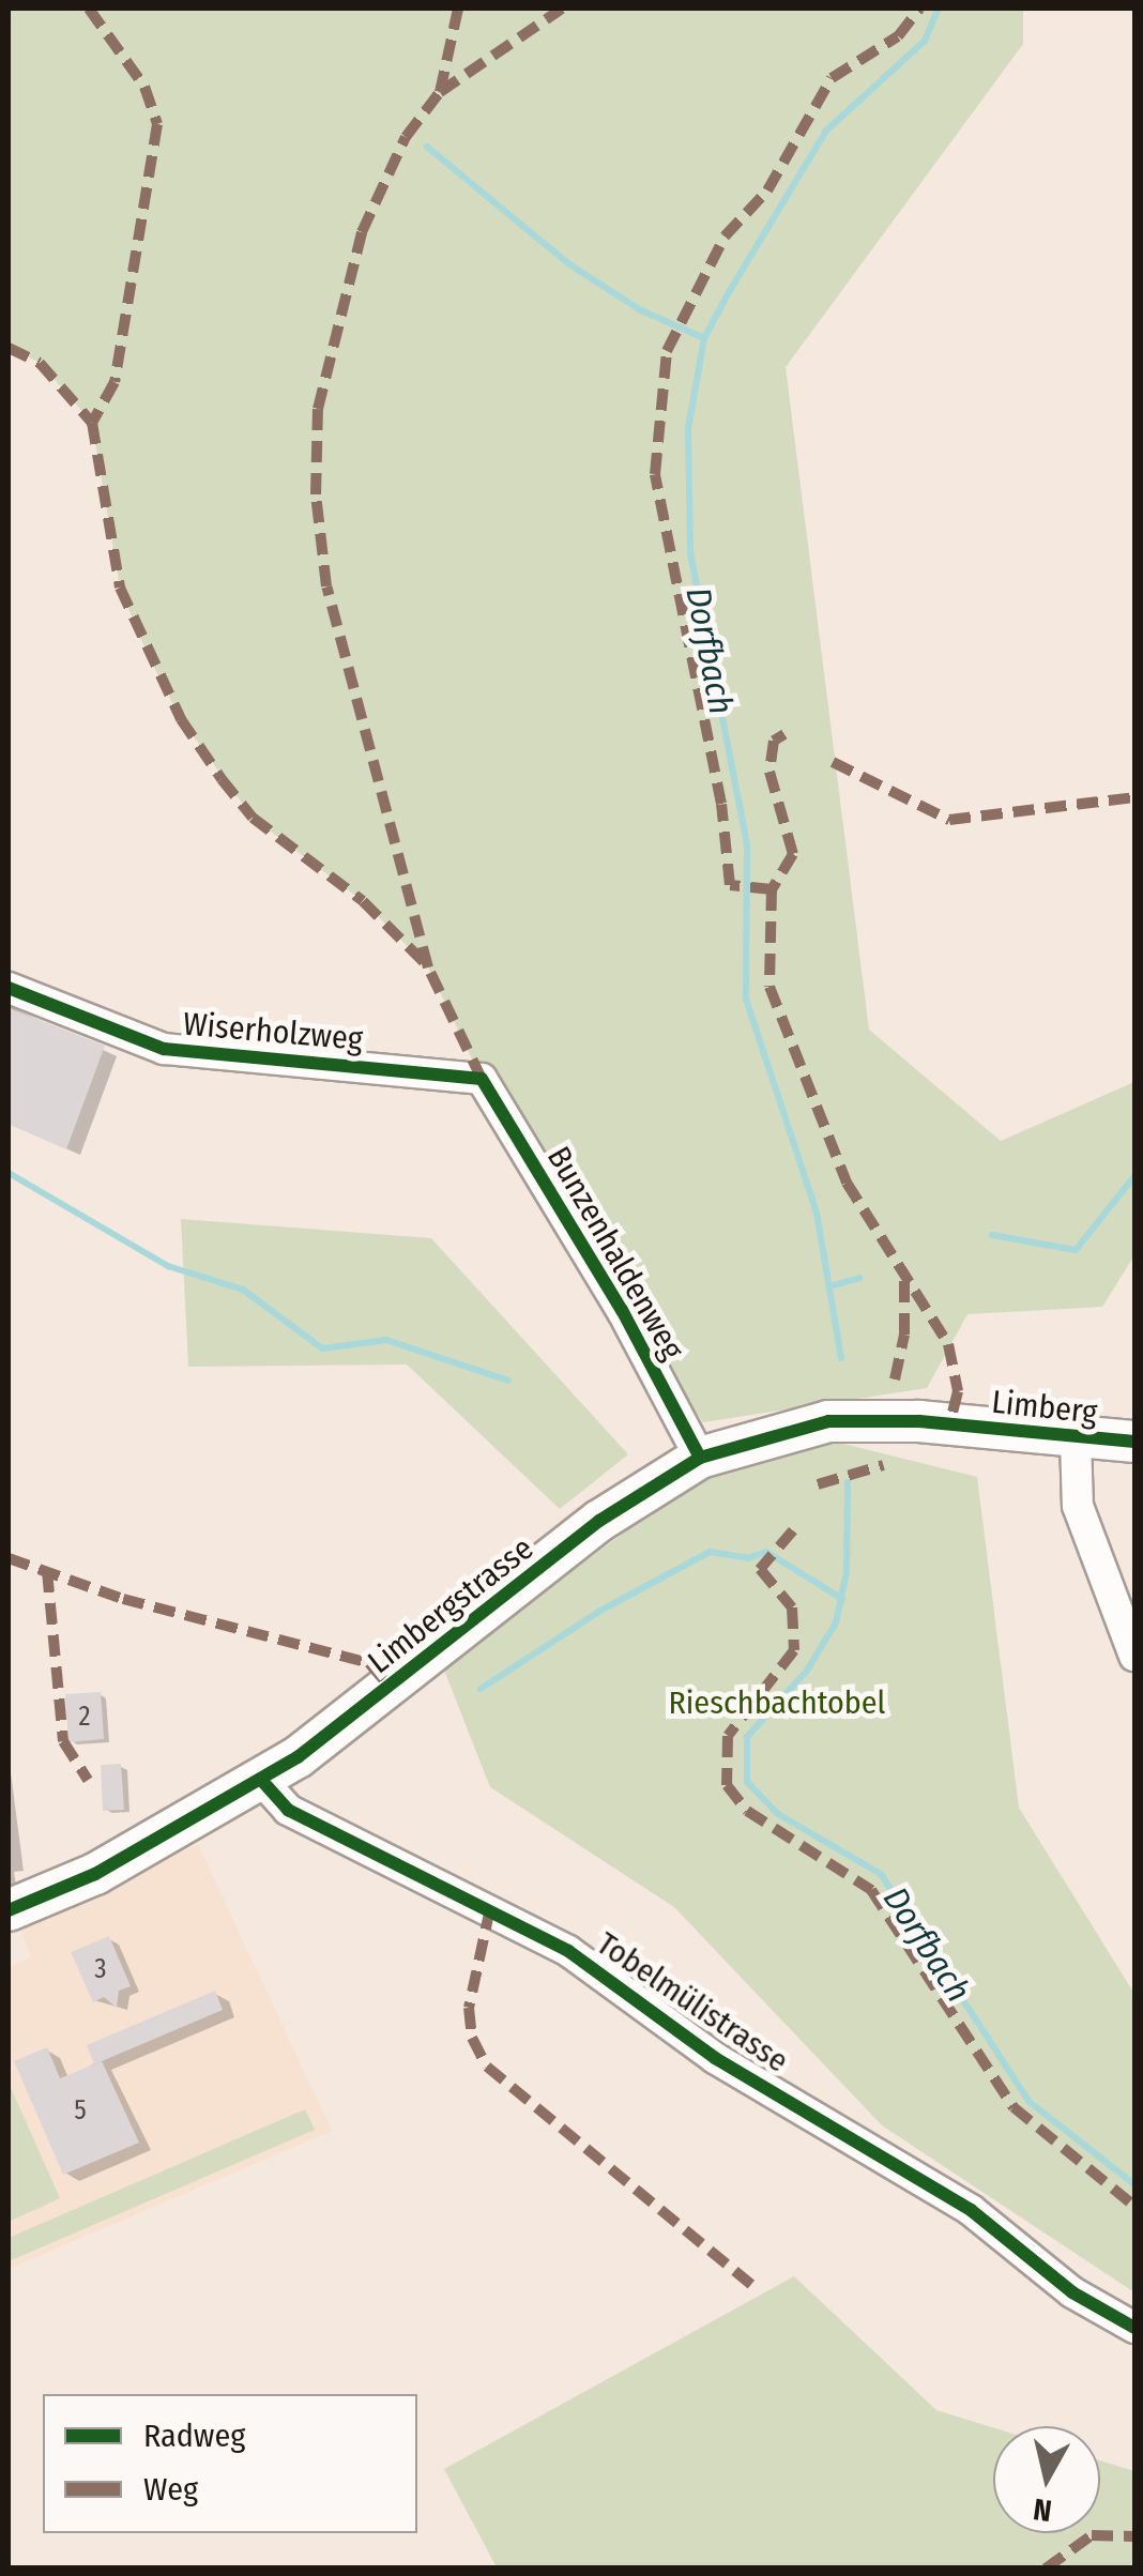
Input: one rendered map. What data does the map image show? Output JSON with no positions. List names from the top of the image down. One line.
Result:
{"streets":{"street":["Wiserholzweg","Bunzenhaldenweg","Limberg","Limbergstrasse","Tobelmülistrasse"]},"crossings":[["Wiserholzweg","Bunzenhaldenweg"],["Bunzenhaldenweg","Limbergstrasse"],["Limberg","Limbergstrasse"],["Limbergstrasse","Tobelmülistrasse"]],"water":["Dorfbach"],"parks":["Rieschbachtobel"],"house_numbers":["2","3","5"],"legend":["Radweg","Weg"],"north":"bottom"}
